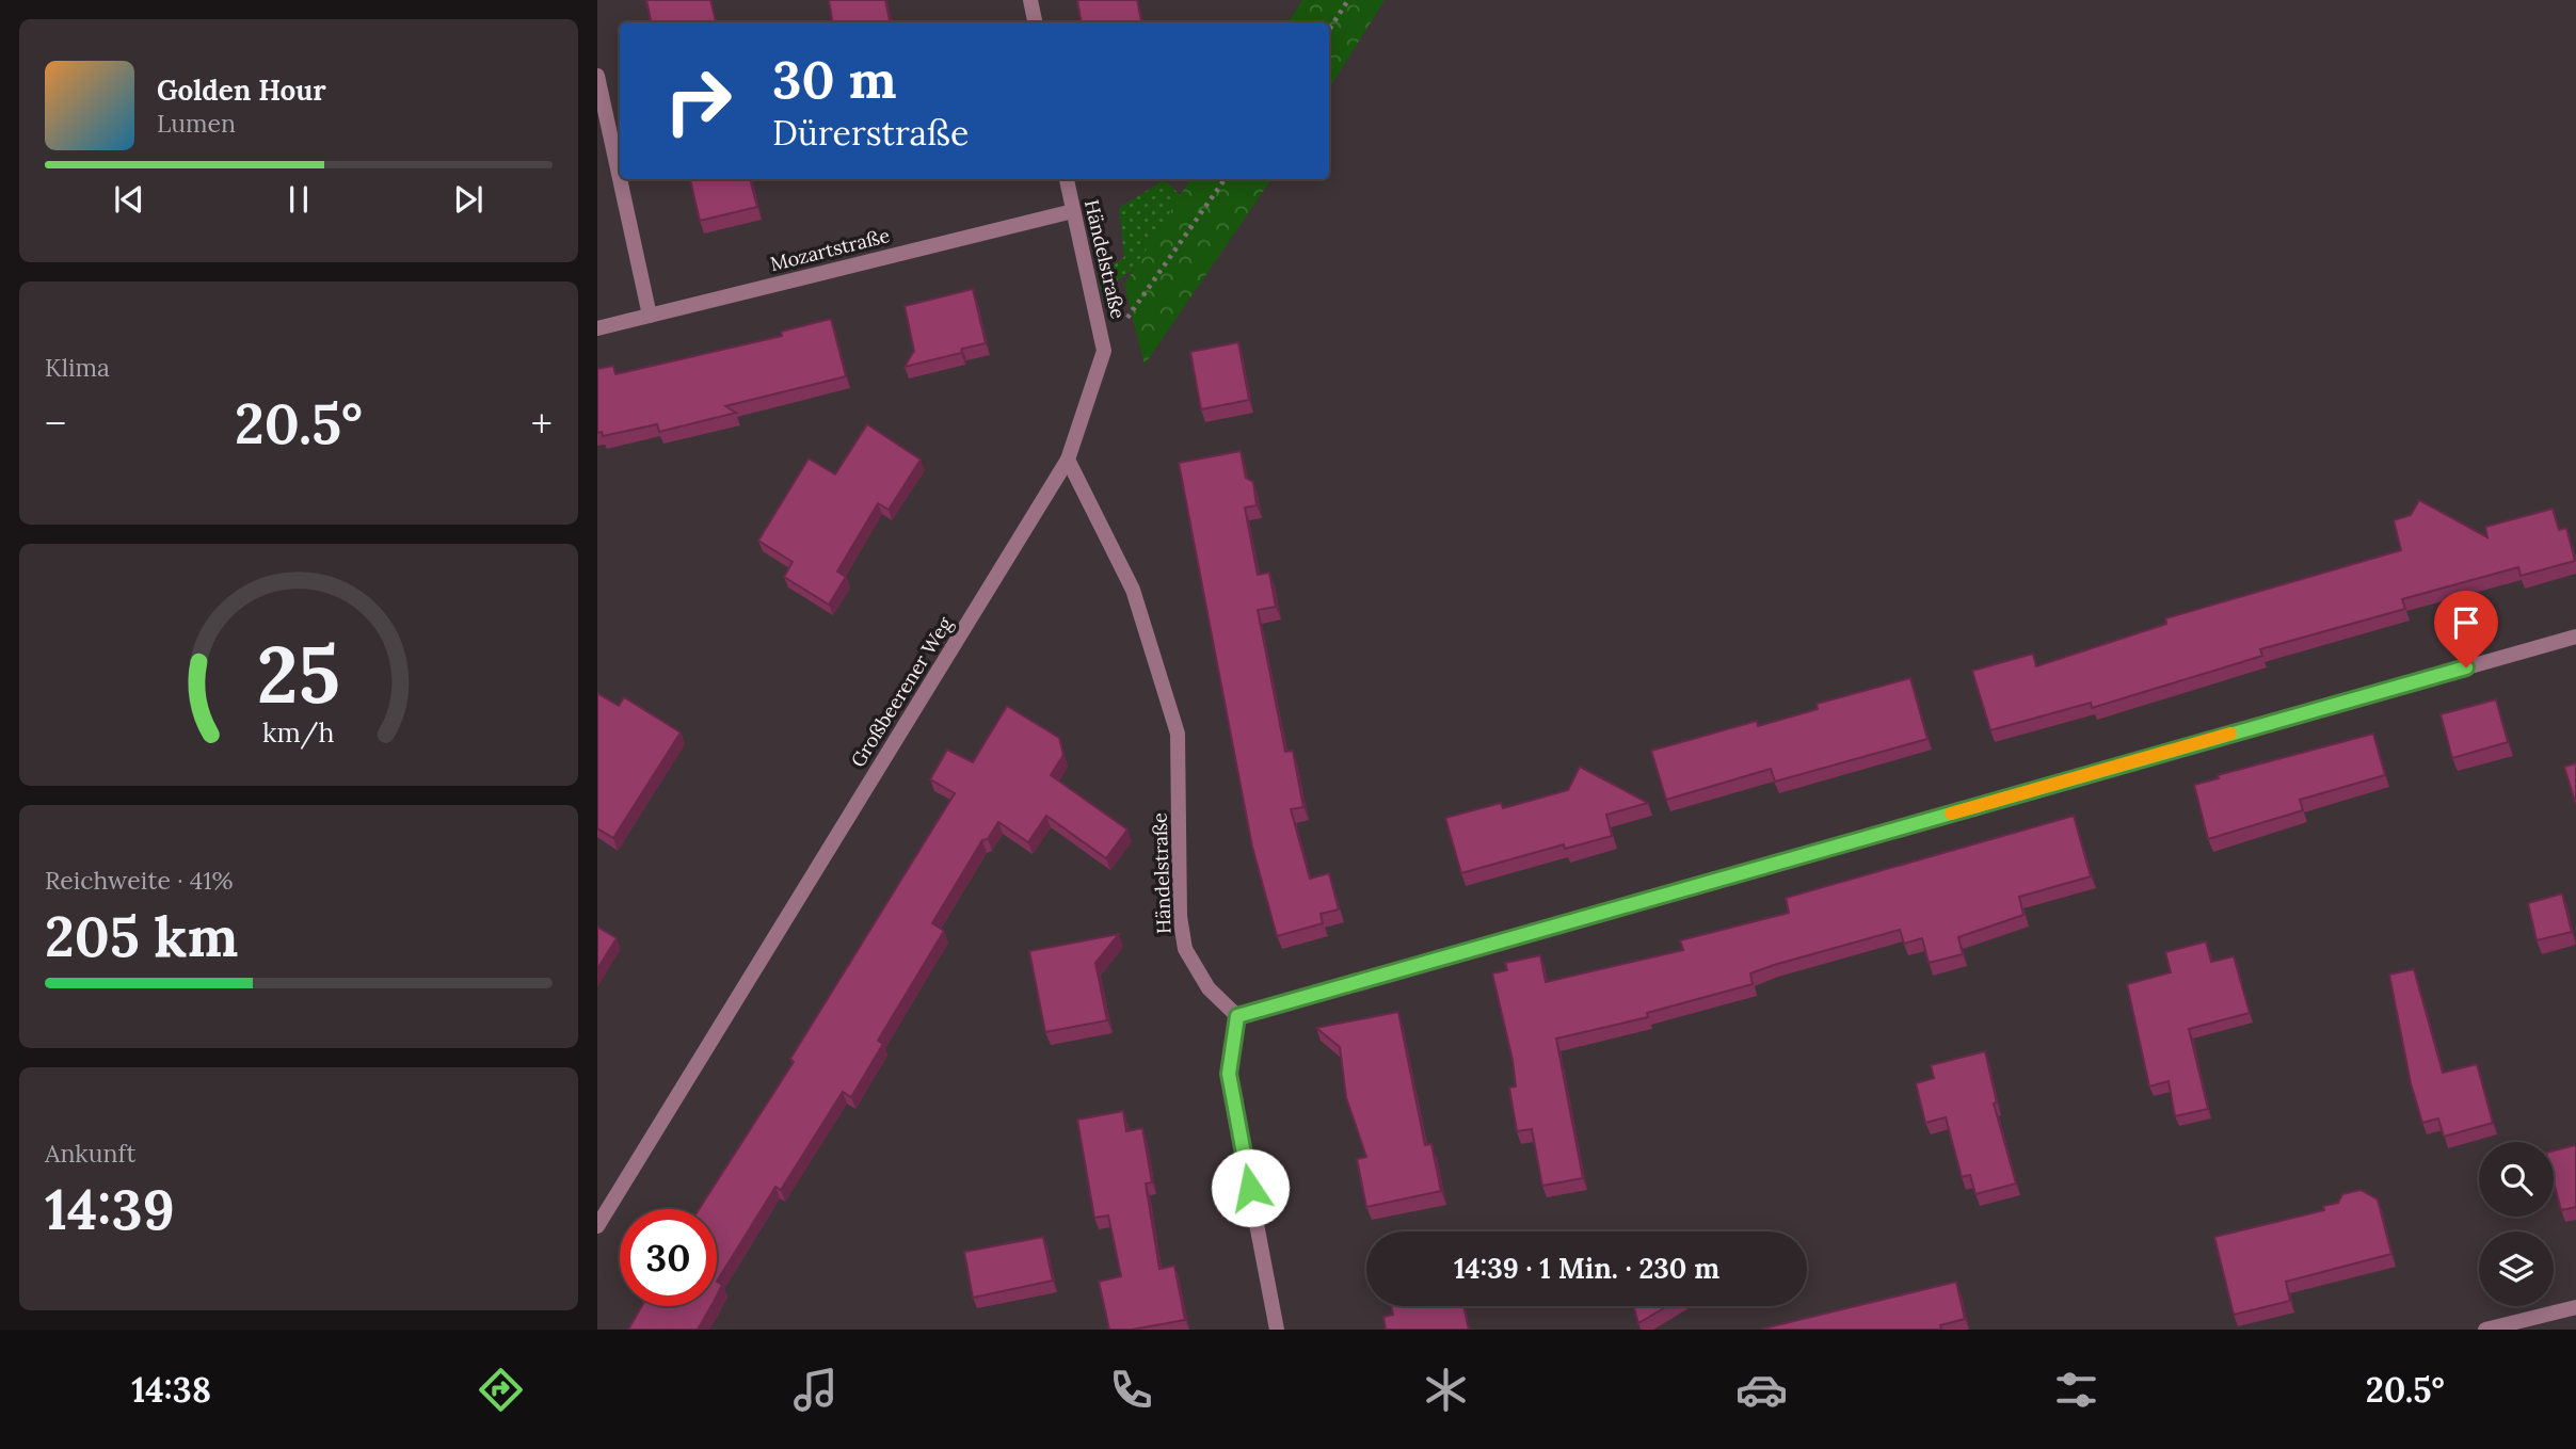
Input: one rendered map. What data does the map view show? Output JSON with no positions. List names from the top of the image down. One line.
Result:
{"streets":{"street":["Mozartstraße","Händelstraße","Großbeerener Weg"]},"crossings":[["Mozartstraße","Händelstraße"],["Händelstraße","Großbeerener Weg"]],"page":{"turn":["30 m","Dürerstraße"],"song":["Golden Hour","Lumen"],"tile":["Klima",["Reichweite · 41%","205 km"],["Ankunft","14:39"]],"heat":["−","20.5°","+"],"limit":"30","trip":"14:39 · 1 Min. · 230 m","tabs":["14:38","20.5°"],"gauge":["25","km/h"]}}
